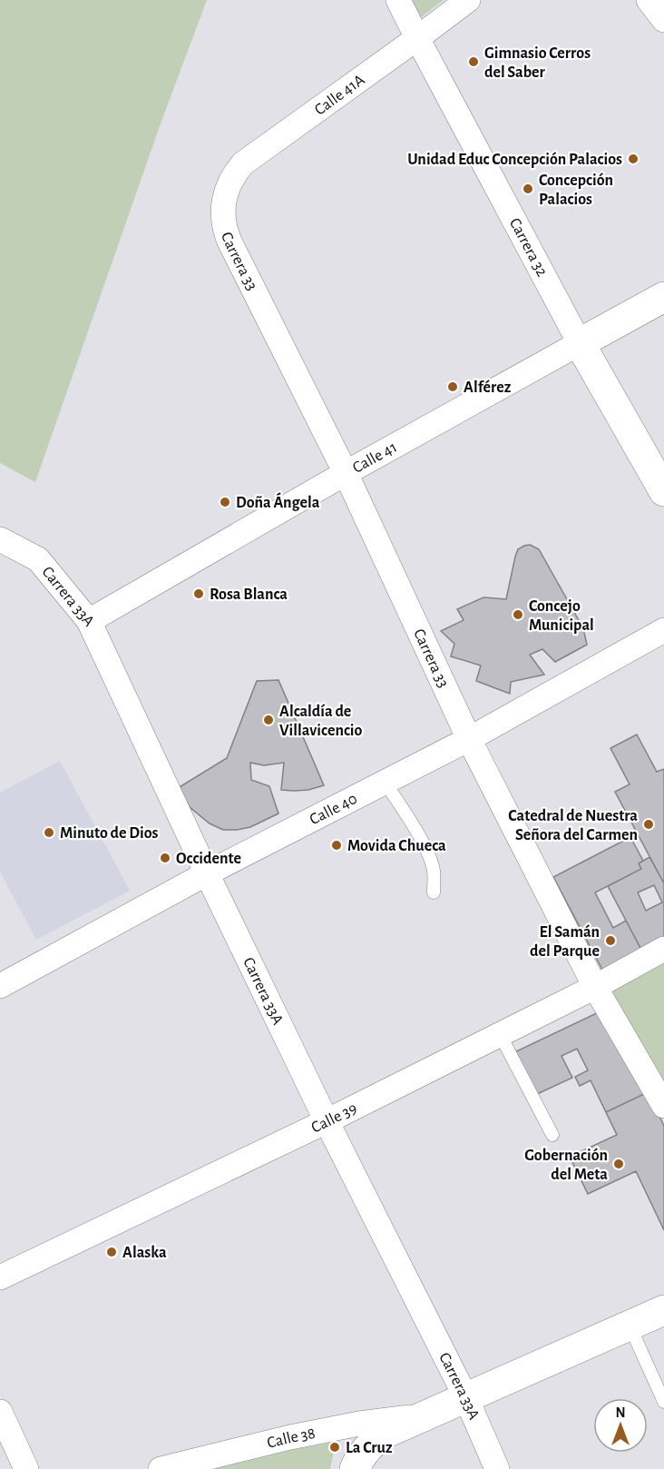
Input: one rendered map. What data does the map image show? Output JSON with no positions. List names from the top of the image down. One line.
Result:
{"streets":{"street":["Calle 41A","Carrera 32","Carrera 33","Calle 41","Carrera 33A","Calle 40","Calle 39","Calle 38"]},"crossings":[["Calle 41A","Carrera 32"],["Calle 41A","Carrera 33"],["Carrera 32","Calle 41"],["Carrera 33","Calle 41"],["Carrera 33","Calle 40"],["Carrera 33","Calle 39"],["Calle 41","Carrera 33A"],["Carrera 33A","Calle 40"],["Carrera 33A","Calle 39"],["Carrera 33A","Calle 38"]],"places":["Gimnasio Cerros del Saber","Unidad Educ Concepción Palacios","Concepción Palacios","Alférez","Doña Ángela","Rosa Blanca","Concejo Municipal","Alcaldía de Villavicencio","Catedral de Nuestra Señora del Carmen","Minuto de Dios","Movida Chueca","Occidente","El Samán del Parque","Gobernación del Meta","Alaska","La Cruz"],"north":"top"}
